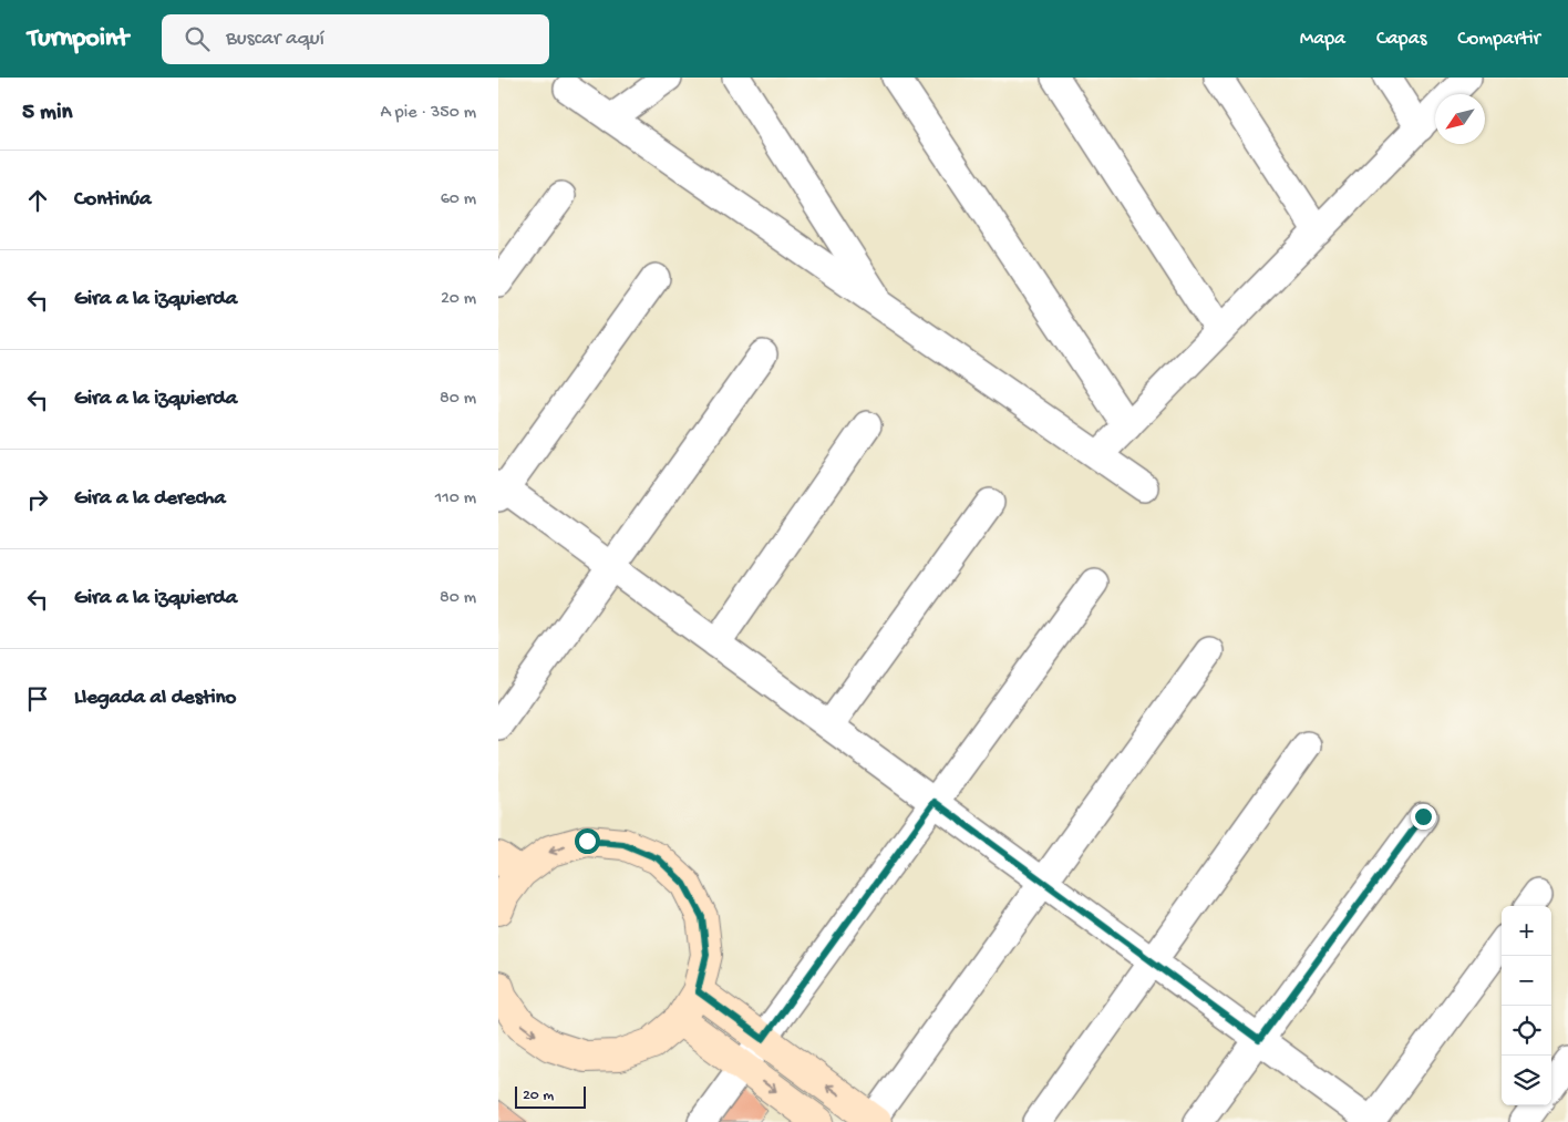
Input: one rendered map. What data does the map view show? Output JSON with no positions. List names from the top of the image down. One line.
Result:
{"scale_bar":"20 m","north":"bottom left","page":{"header":"Turnpoint","search":"Buscar aquí","nav":["Mapa","Capas","Compartir"],"heading":["5 min","A pie · 350 m"],"list":[["Continúa","60 m"],["Gira a la izquierda","20 m"],["Gira a la izquierda","80 m"],["Gira a la derecha","110 m"],["Gira a la izquierda","80 m"],"Llegada al destino"],"map_buttons":["+","−"],"scale":"20 m"}}
